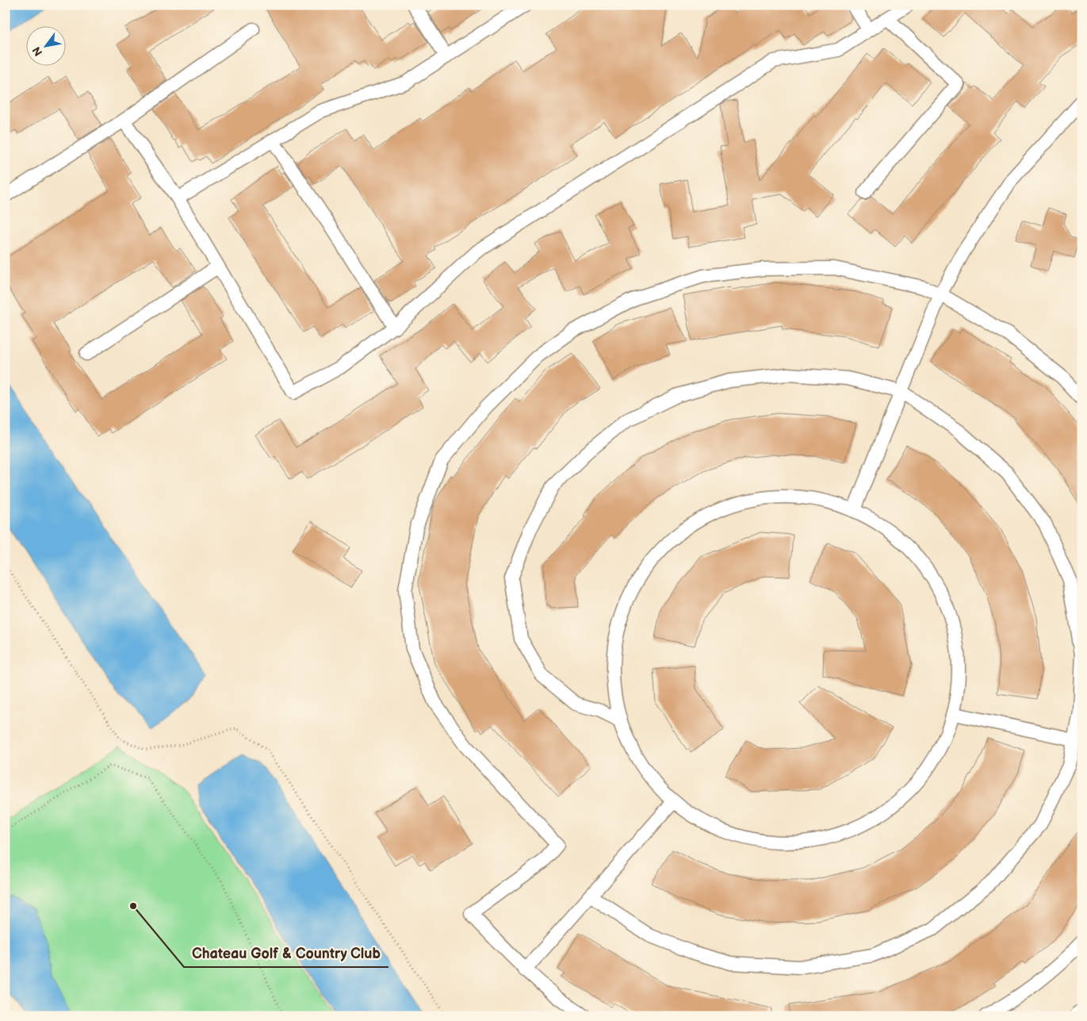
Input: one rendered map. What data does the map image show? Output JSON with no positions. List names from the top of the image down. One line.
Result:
{"places":["Chateau Golf & Country Club"],"north":"bottom left"}
